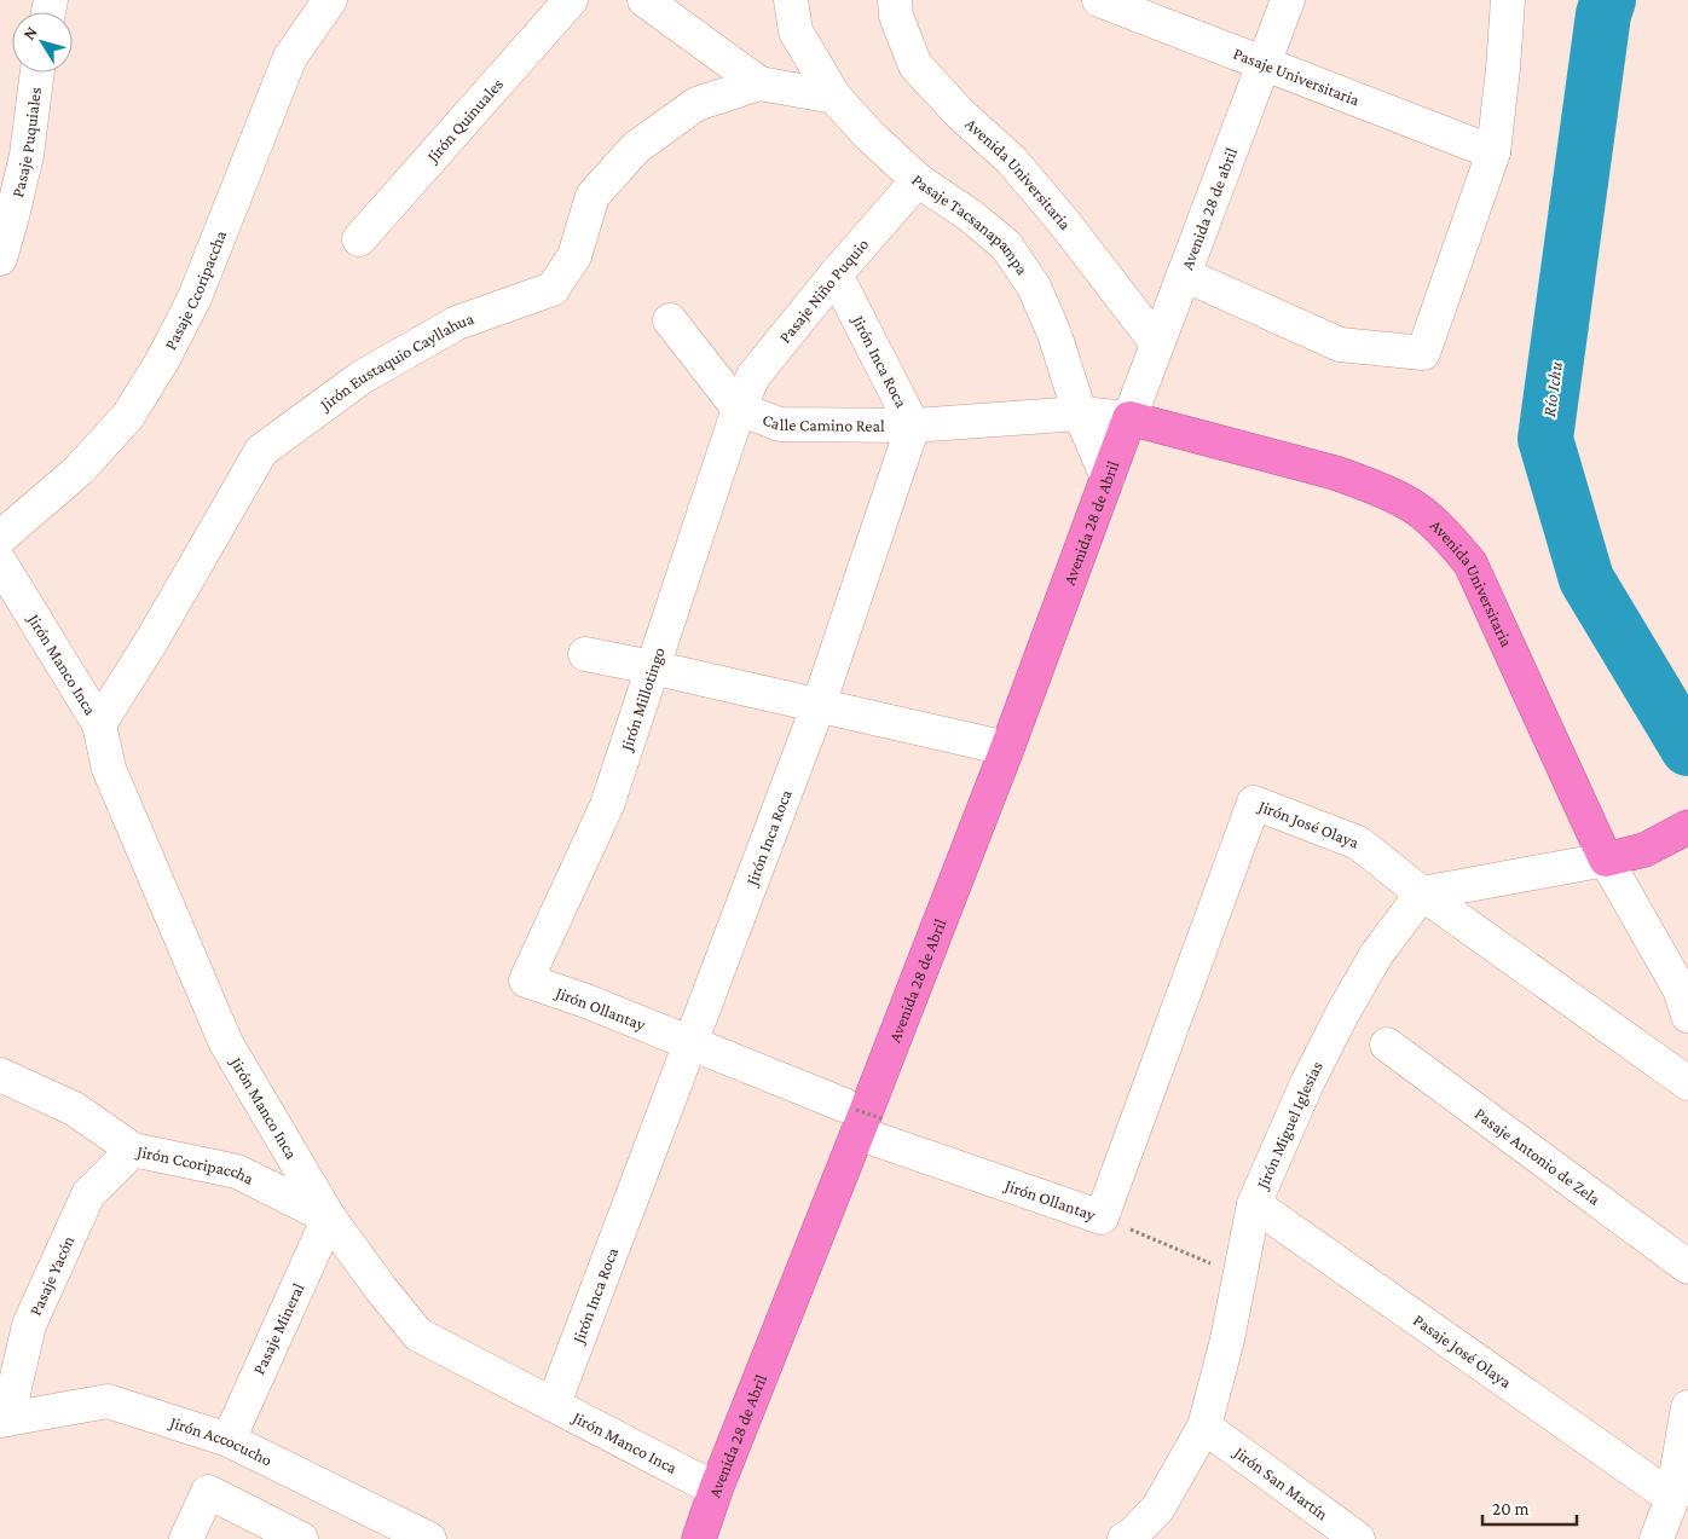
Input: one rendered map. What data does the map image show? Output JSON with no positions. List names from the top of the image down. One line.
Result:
{"streets":{"highway":["Avenida Universitaria","Avenida 28 de Abril"],"street":["Pasaje Universitaria","Jirón Quinuales","Pasaje Puquiales","Avenida 28 de abril","Pasaje Tacsanapampa","Pasaje Ccoripaccha","Pasaje Niño Puquio","Jirón Inca Roca","Jirón Eustaquio Cayllahua","Calle Camino Real","Jirón Manco Inca","Jirón Millotingo","Jirón José Olaya","Jirón Ollantay","Jirón Miguel Iglesias","Pasaje Antonio de Zela","Jirón Ccoripaccha","Pasaje Yacón","Pasaje Mineral","Pasaje José Olaya","Jirón Accocucho","Jirón San Martín"]},"crossings":[["Pasaje Universitaria","Avenida 28 de abril"],["Avenida Universitaria","Avenida 28 de abril"],["Avenida Universitaria","Calle Camino Real"],["Avenida Universitaria","Avenida 28 de Abril"],["Avenida 28 de abril","Calle Camino Real"],["Avenida 28 de abril","Avenida 28 de Abril"],["Pasaje Tacsanapampa","Pasaje Niño Puquio"],["Pasaje Tacsanapampa","Calle Camino Real"],["Pasaje Tacsanapampa","Avenida 28 de Abril"],["Pasaje Niño Puquio","Jirón Inca Roca"],["Pasaje Niño Puquio","Calle Camino Real"],["Pasaje Niño Puquio","Jirón Millotingo"],["Jirón Inca Roca","Calle Camino Real"],["Jirón Inca Roca","Jirón Manco Inca"],["Jirón Inca Roca","Jirón Ollantay"],["Jirón Eustaquio Cayllahua","Jirón Manco Inca"],["Calle Camino Real","Avenida 28 de Abril"],["Calle Camino Real","Jirón Millotingo"],["Avenida 28 de Abril","Jirón Manco Inca"],["Avenida 28 de Abril","Jirón Ollantay"],["Jirón Manco Inca","Jirón Ccoripaccha"],["Jirón Manco Inca","Pasaje Mineral"],["Jirón Millotingo","Jirón Ollantay"],["Jirón José Olaya","Jirón Ollantay"],["Jirón José Olaya","Jirón Miguel Iglesias"],["Jirón Ollantay","Jirón Miguel Iglesias"],["Jirón Miguel Iglesias","Pasaje José Olaya"],["Jirón Miguel Iglesias","Jirón San Martín"],["Jirón Ccoripaccha","Pasaje Yacón"],["Jirón Ccoripaccha","Pasaje Mineral"],["Pasaje Yacón","Jirón Accocucho"],["Pasaje Mineral","Jirón Accocucho"]],"water":["Río Ichu"],"scale_bar":"20 m","north":"top left"}
